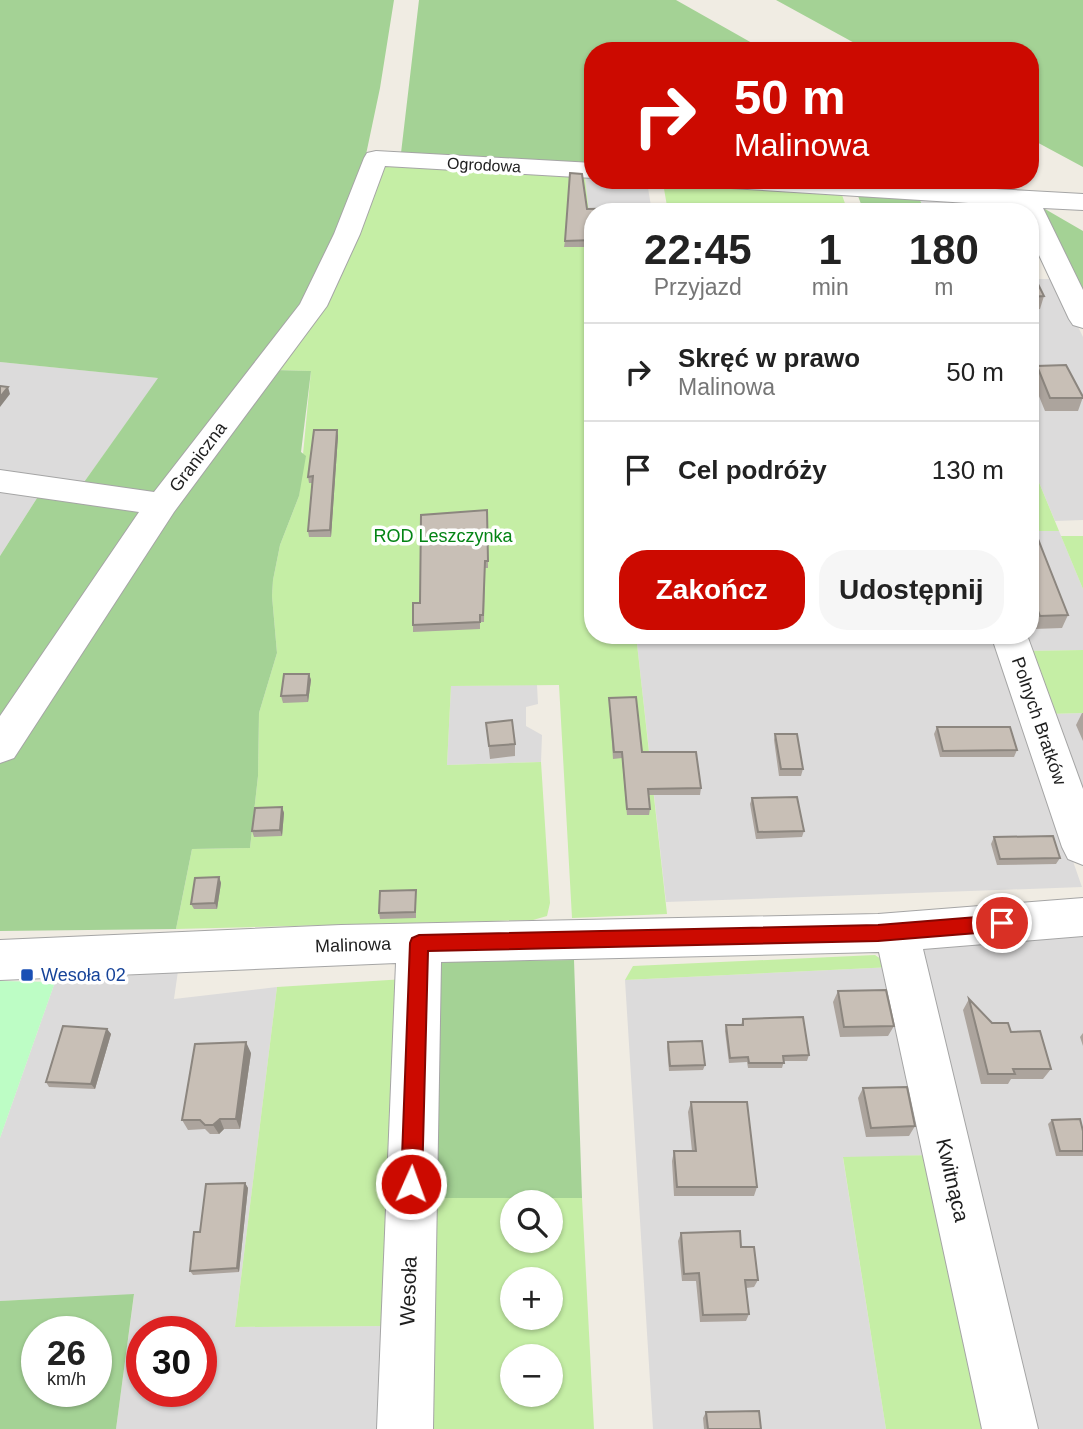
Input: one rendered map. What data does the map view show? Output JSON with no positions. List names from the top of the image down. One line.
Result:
{"streets":{"street":["Ogrodowa","Graniczna","Polnych Bratków","Malinowa","Kwitnąca","Wesoła"]},"crossings":[["Ogrodowa","Graniczna"],["Malinowa","Kwitnąca"],["Malinowa","Wesoła"]],"parks":["ROD Leszczynka"],"places":{"transit":["Wesoła 02"]},"page":{"turn":["50 m","Malinowa"],"eta":["22:45","Przyjazd","1","min","180","m"],"list":[{"name":"Skręć w prawo","note":"Malinowa","value":"50 m"},{"name":"Cel podróży","value":"130 m"}],"buttons":["Zakończ","Udostępnij"],"map_buttons":["+","−"],"speed":"26 km/h","limit":"30"}}
